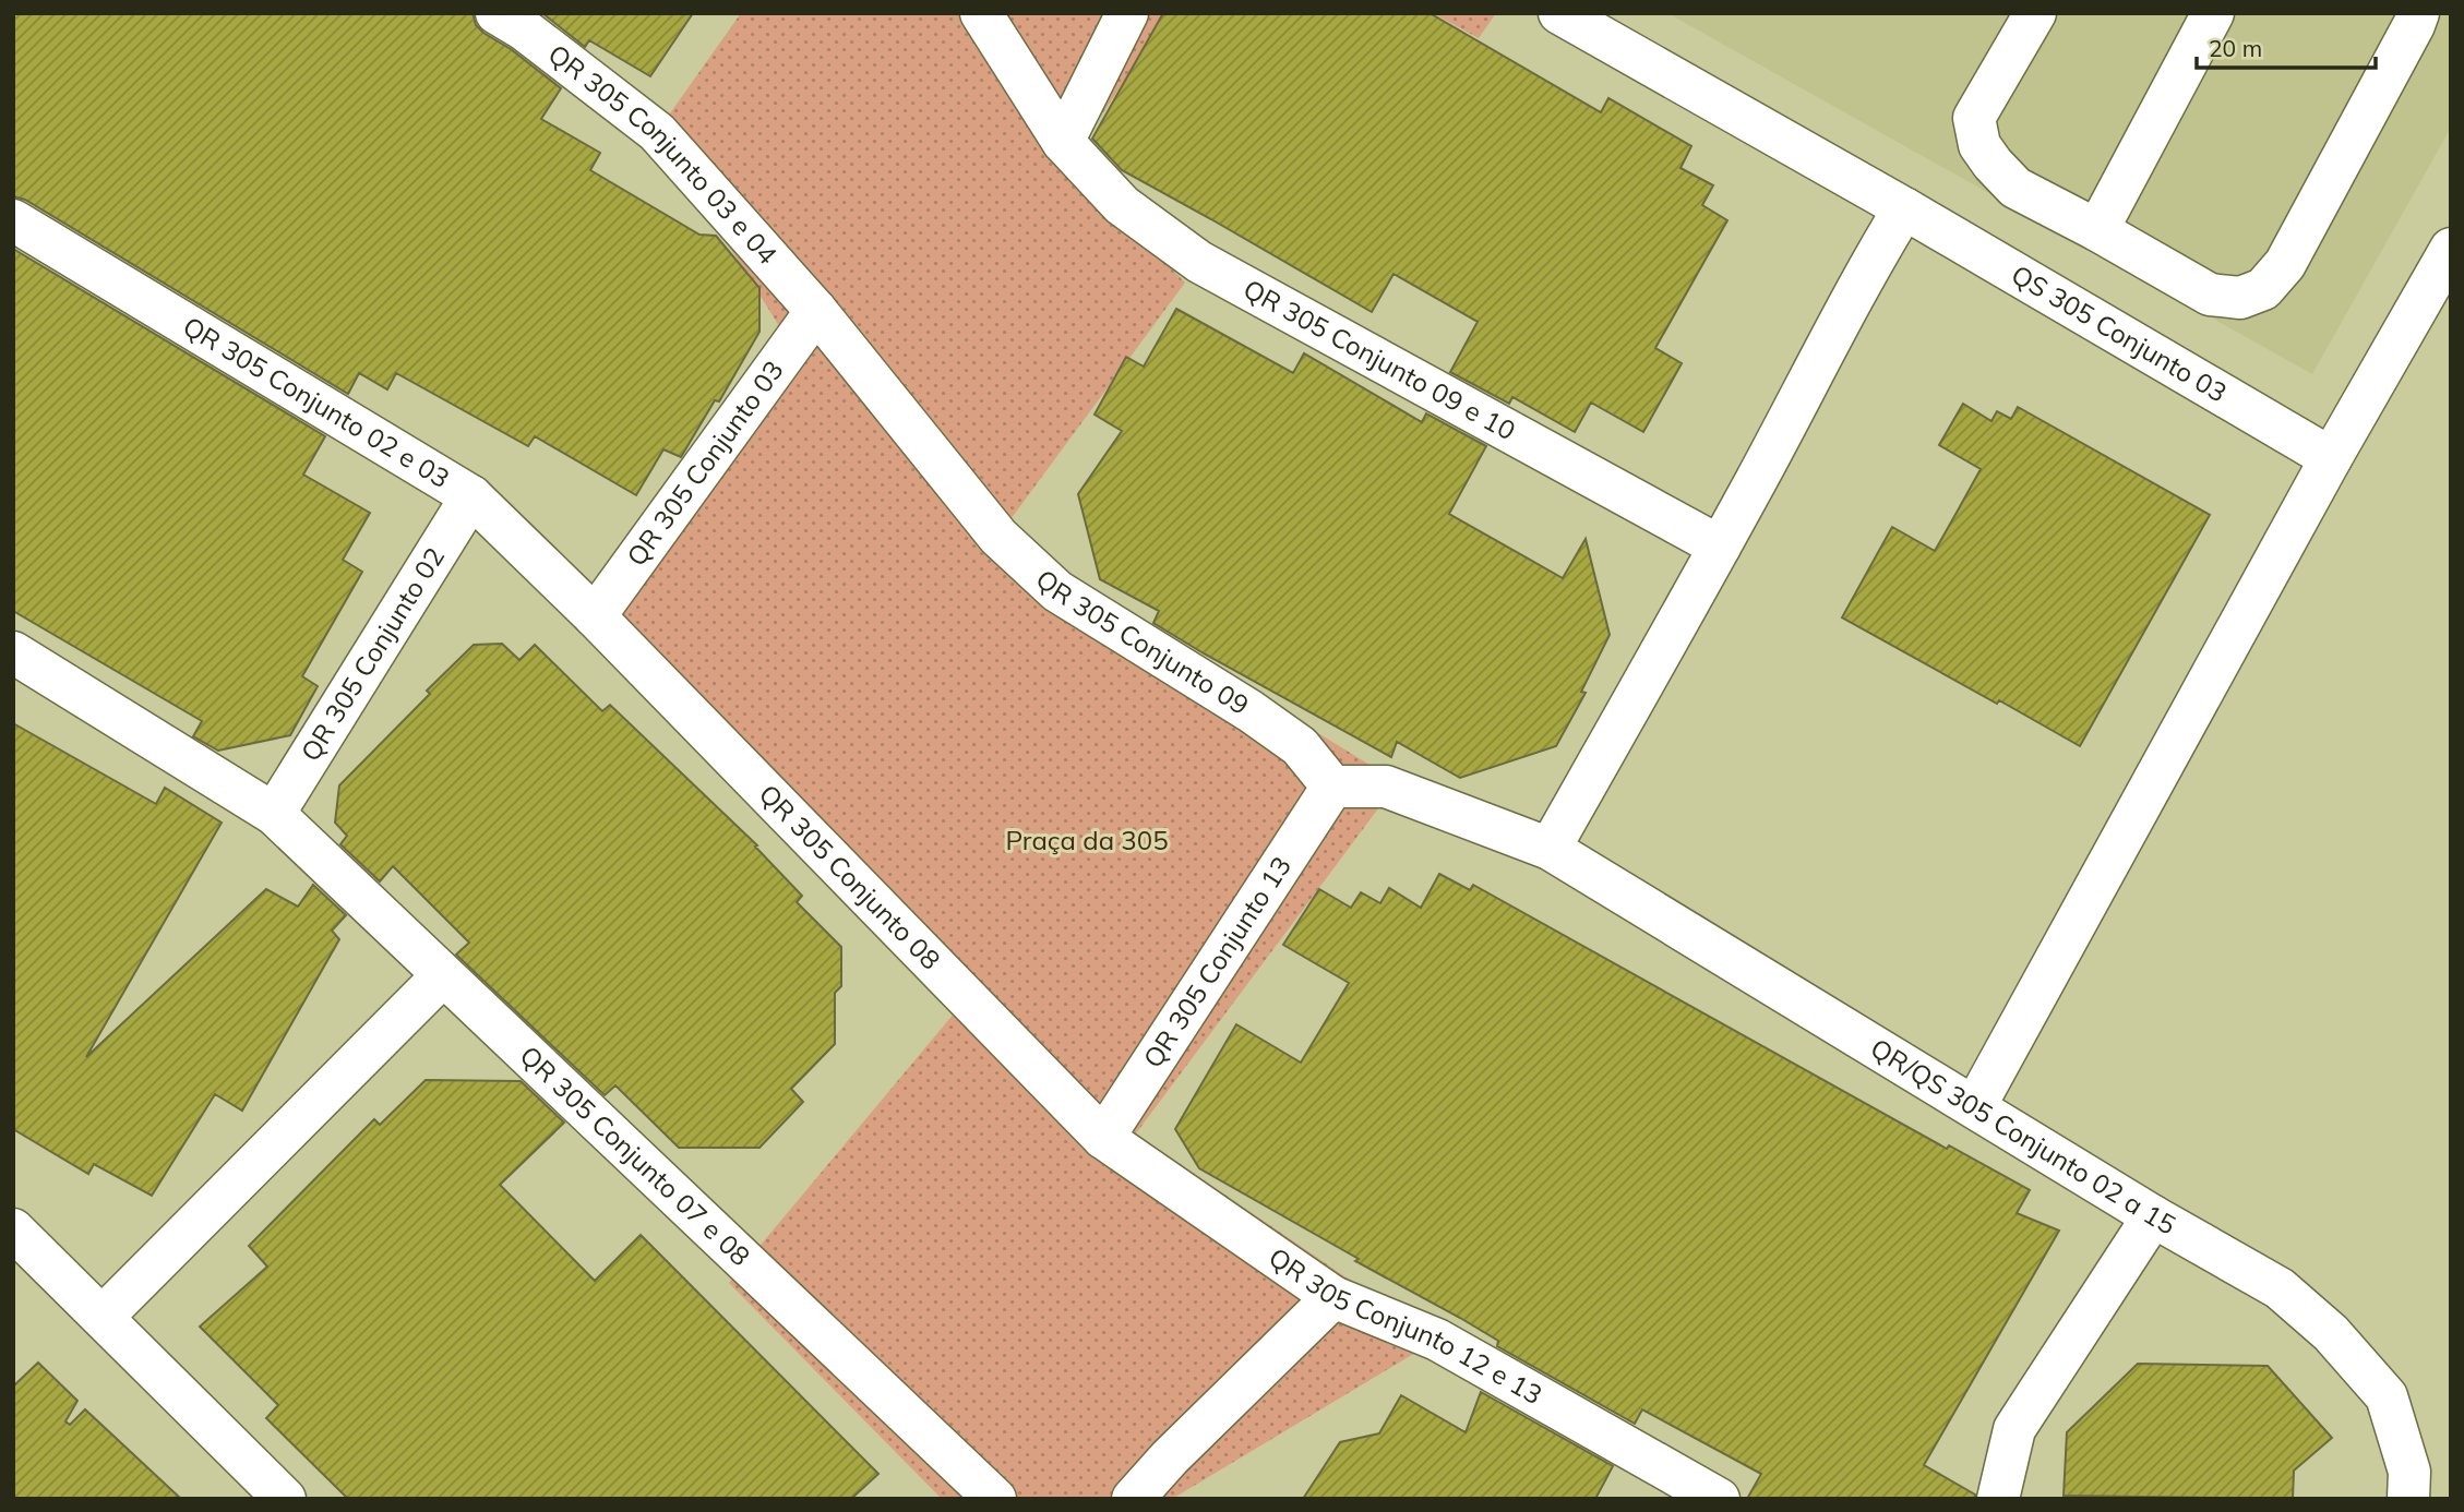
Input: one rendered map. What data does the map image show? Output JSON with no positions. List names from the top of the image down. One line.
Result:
{"streets":{"street":["QR 305 Conjunto 03 e 04","QS 305 Conjunto 03","QR 305 Conjunto 09 e 10","QR 305 Conjunto 02 e 03","QR 305 Conjunto 03","QR 305 Conjunto 09","QR 305 Conjunto 02","QR 305 Conjunto 08","QR 305 Conjunto 13","QR/QS 305 Conjunto 02 a 15","QR 305 Conjunto 07 e 08","QR 305 Conjunto 12 e 13"]},"crossings":[["QR 305 Conjunto 03 e 04","QR 305 Conjunto 03"],["QR 305 Conjunto 03 e 04","QR 305 Conjunto 09"],["QR 305 Conjunto 02 e 03","QR 305 Conjunto 03"],["QR 305 Conjunto 02 e 03","QR 305 Conjunto 02"],["QR 305 Conjunto 02 e 03","QR 305 Conjunto 08"],["QR 305 Conjunto 03","QR 305 Conjunto 09"],["QR 305 Conjunto 03","QR 305 Conjunto 08"],["QR 305 Conjunto 09","QR 305 Conjunto 13"],["QR 305 Conjunto 02","QR 305 Conjunto 07 e 08"],["QR 305 Conjunto 08","QR 305 Conjunto 13"],["QR 305 Conjunto 08","QR 305 Conjunto 12 e 13"],["QR 305 Conjunto 13","QR 305 Conjunto 12 e 13"]],"parks":["Praça da 305"],"scale_bar":"20 m"}
